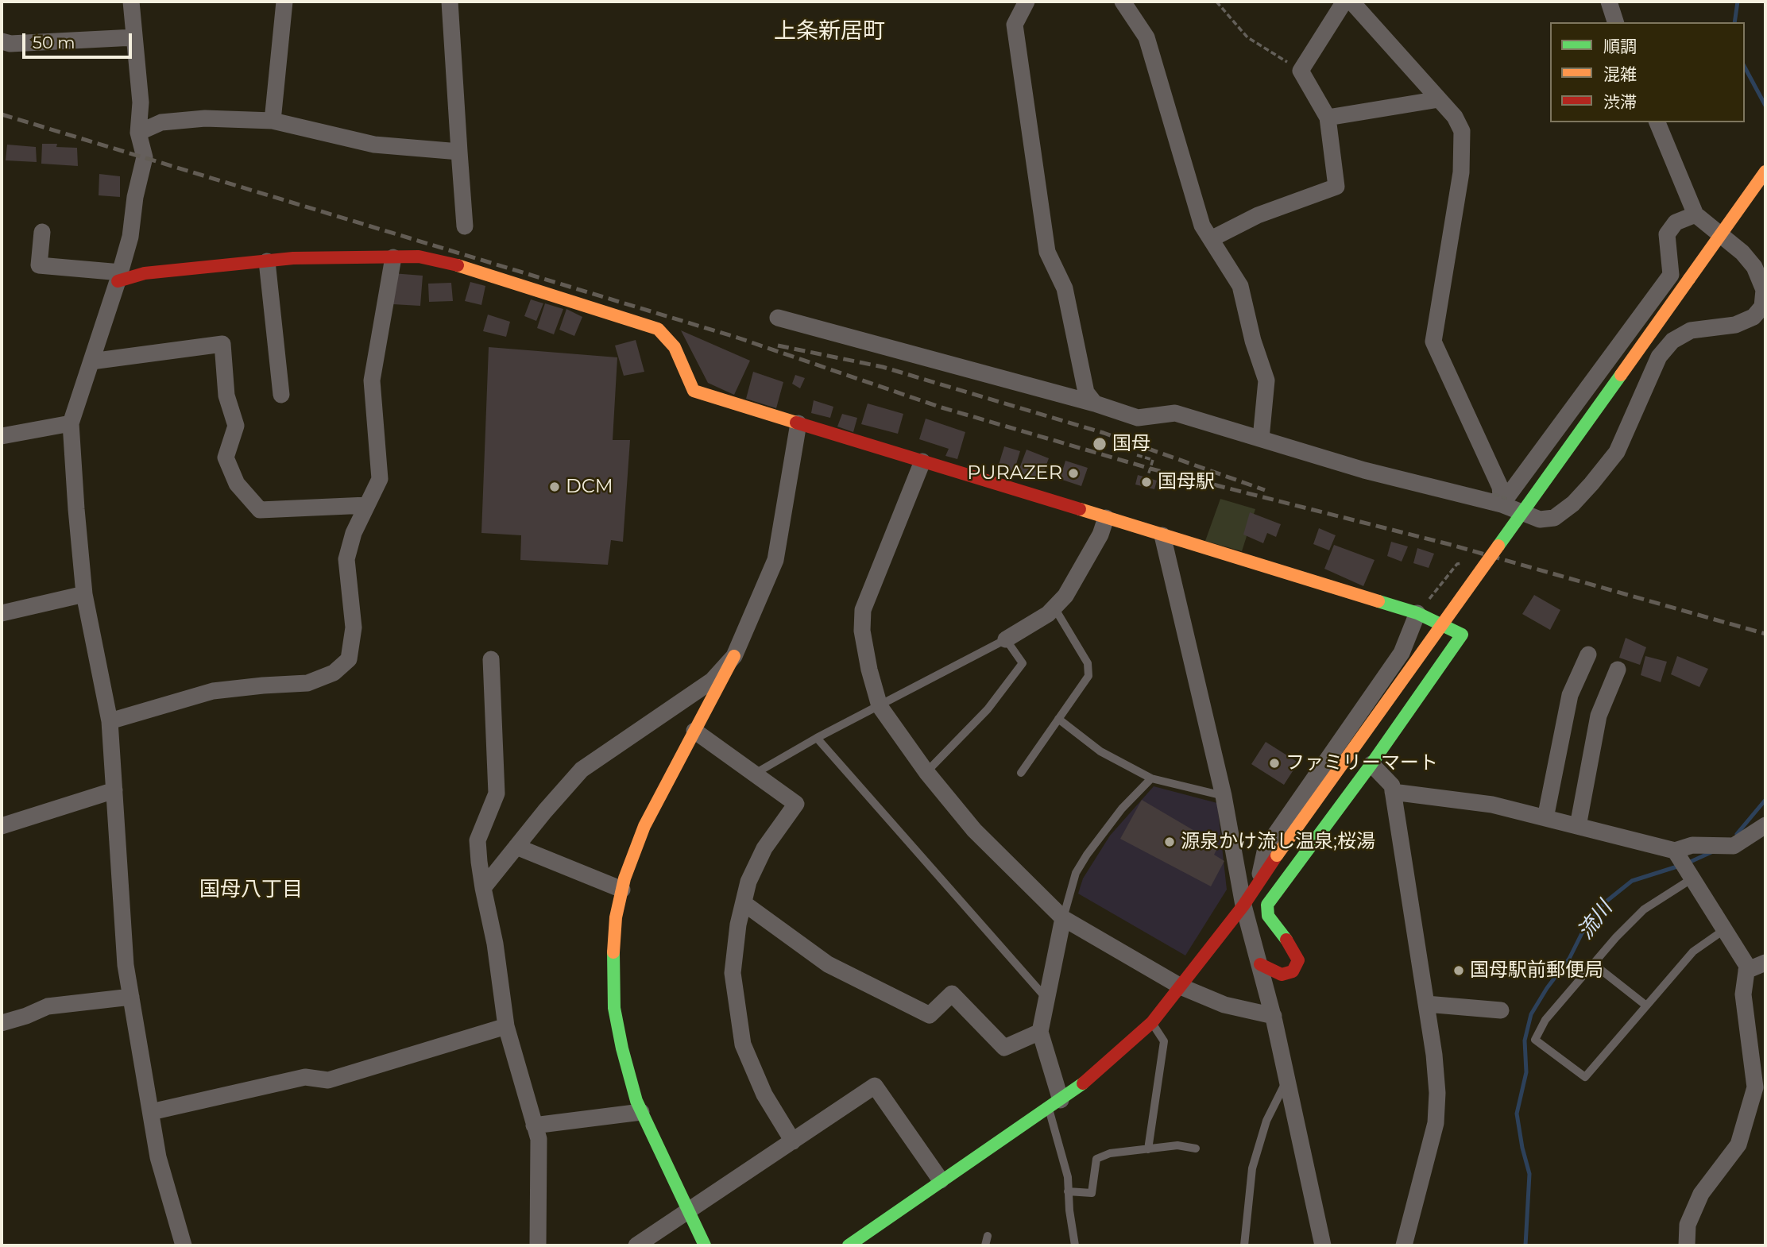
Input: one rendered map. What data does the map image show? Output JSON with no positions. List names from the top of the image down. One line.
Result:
{"districts":["上条新居町","国母八丁目"],"water":["流川"],"places":["国母","PURAZER","国母駅","DCM","ファミリーマート","源泉かけ流し温泉;桜湯","国母駅前郵便局"],"legend":["順調","混雑","渋滞"],"scale_bar":"50 m"}
